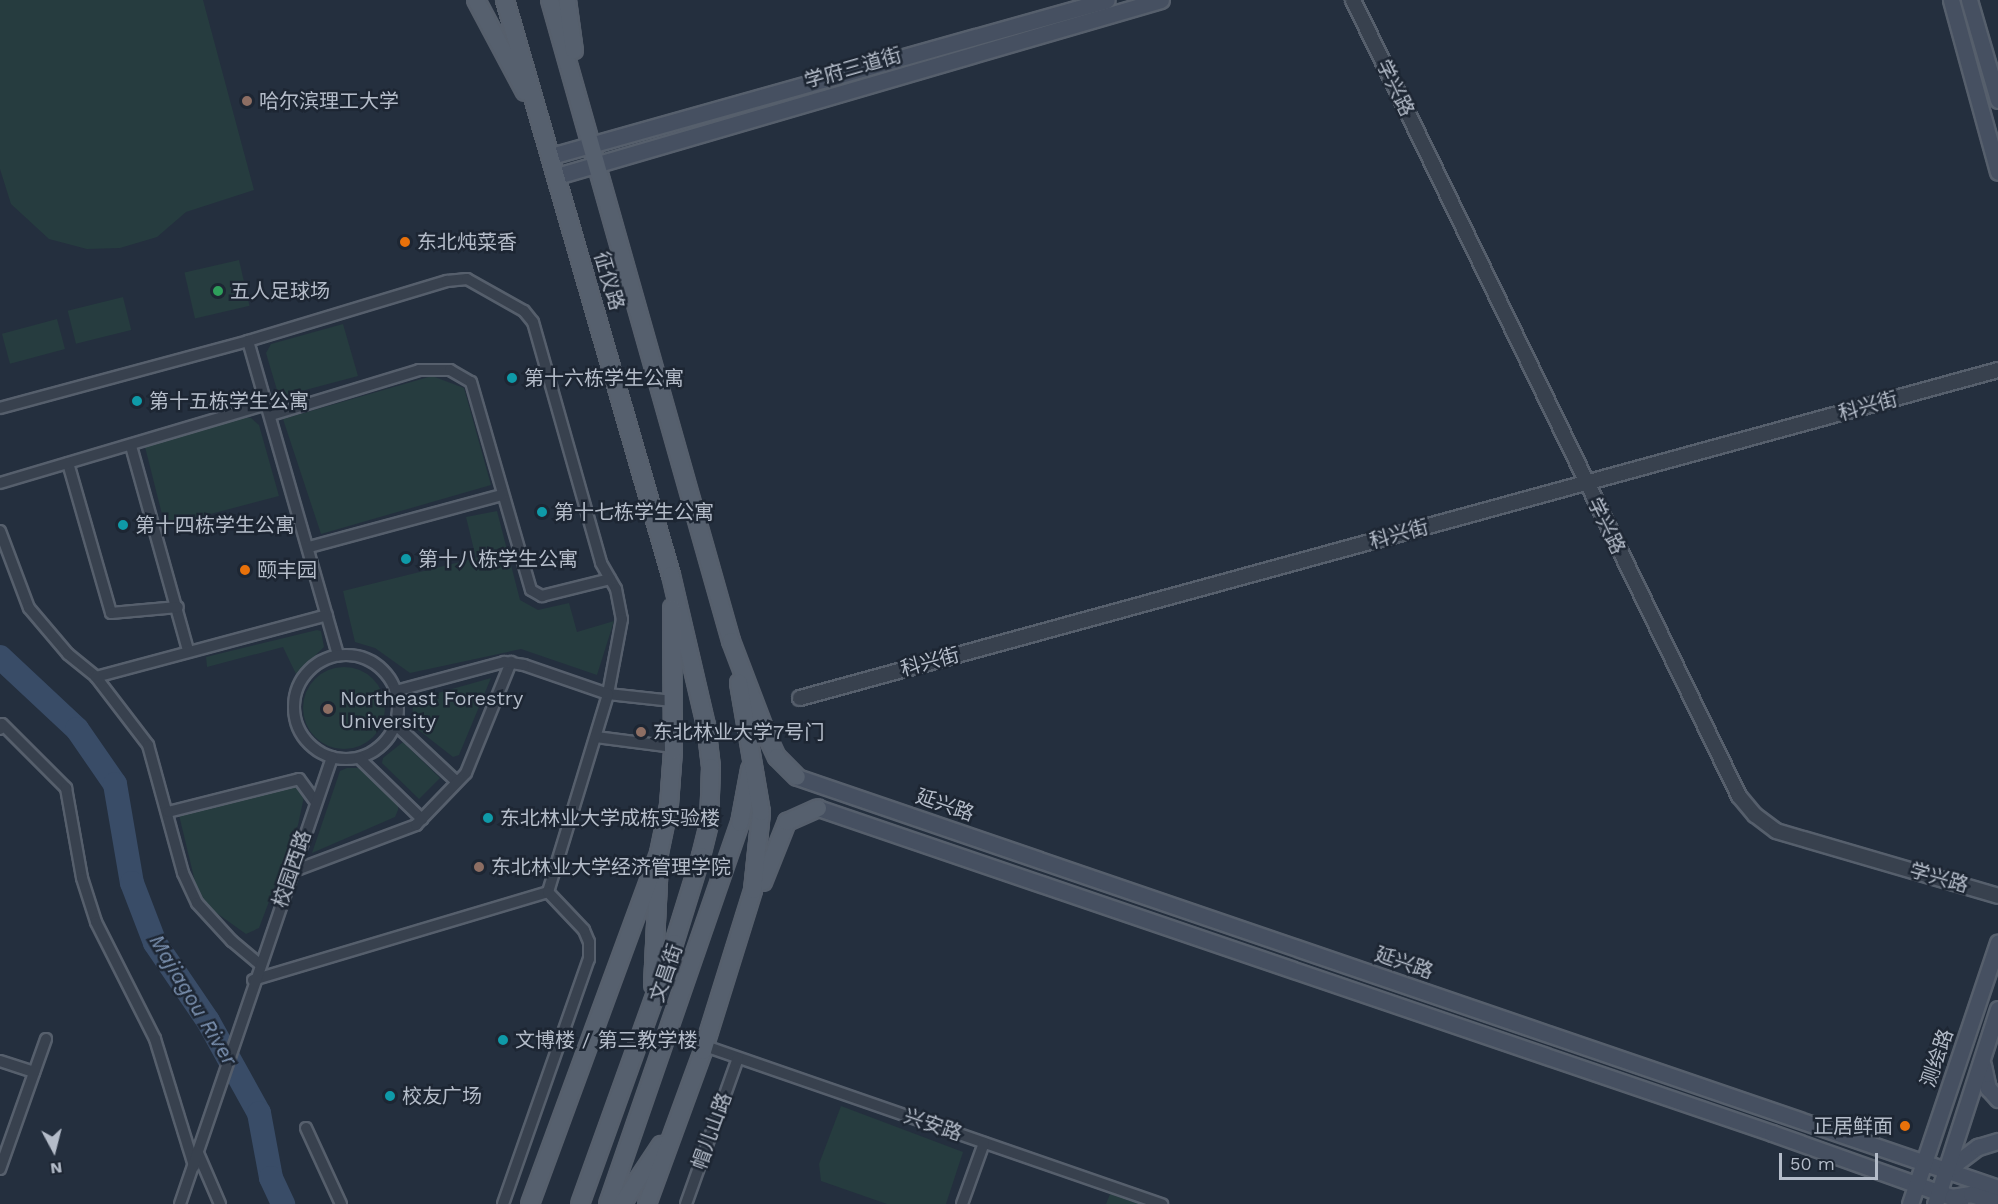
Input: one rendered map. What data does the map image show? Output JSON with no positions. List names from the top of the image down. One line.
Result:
{"streets":{"main road":["学府三道街","征仪路","延兴路","文昌街","测绘路"],"street":["学兴路","科兴街","校园西路","兴安路","帽儿山路"]},"crossings":[["学府三道街","征仪路"],["学兴路","科兴街"],["征仪路","文昌街"],["延兴路","测绘路"],["兴安路","帽儿山路"]],"water":["Majiagou River"],"places":["哈尔滨理工大学","东北炖菜香","五人足球场","第十六栋学生公寓","第十五栋学生公寓","第十七栋学生公寓","第十四栋学生公寓","第十八栋学生公寓","颐丰园","Northeast Forestry University","东北林业大学7号门","东北林业大学成栋实验楼","东北林业大学经济管理学院","文博楼 / 第三教学楼","校友广场","正居鲜面"],"scale_bar":"50 m","north":"bottom"}
